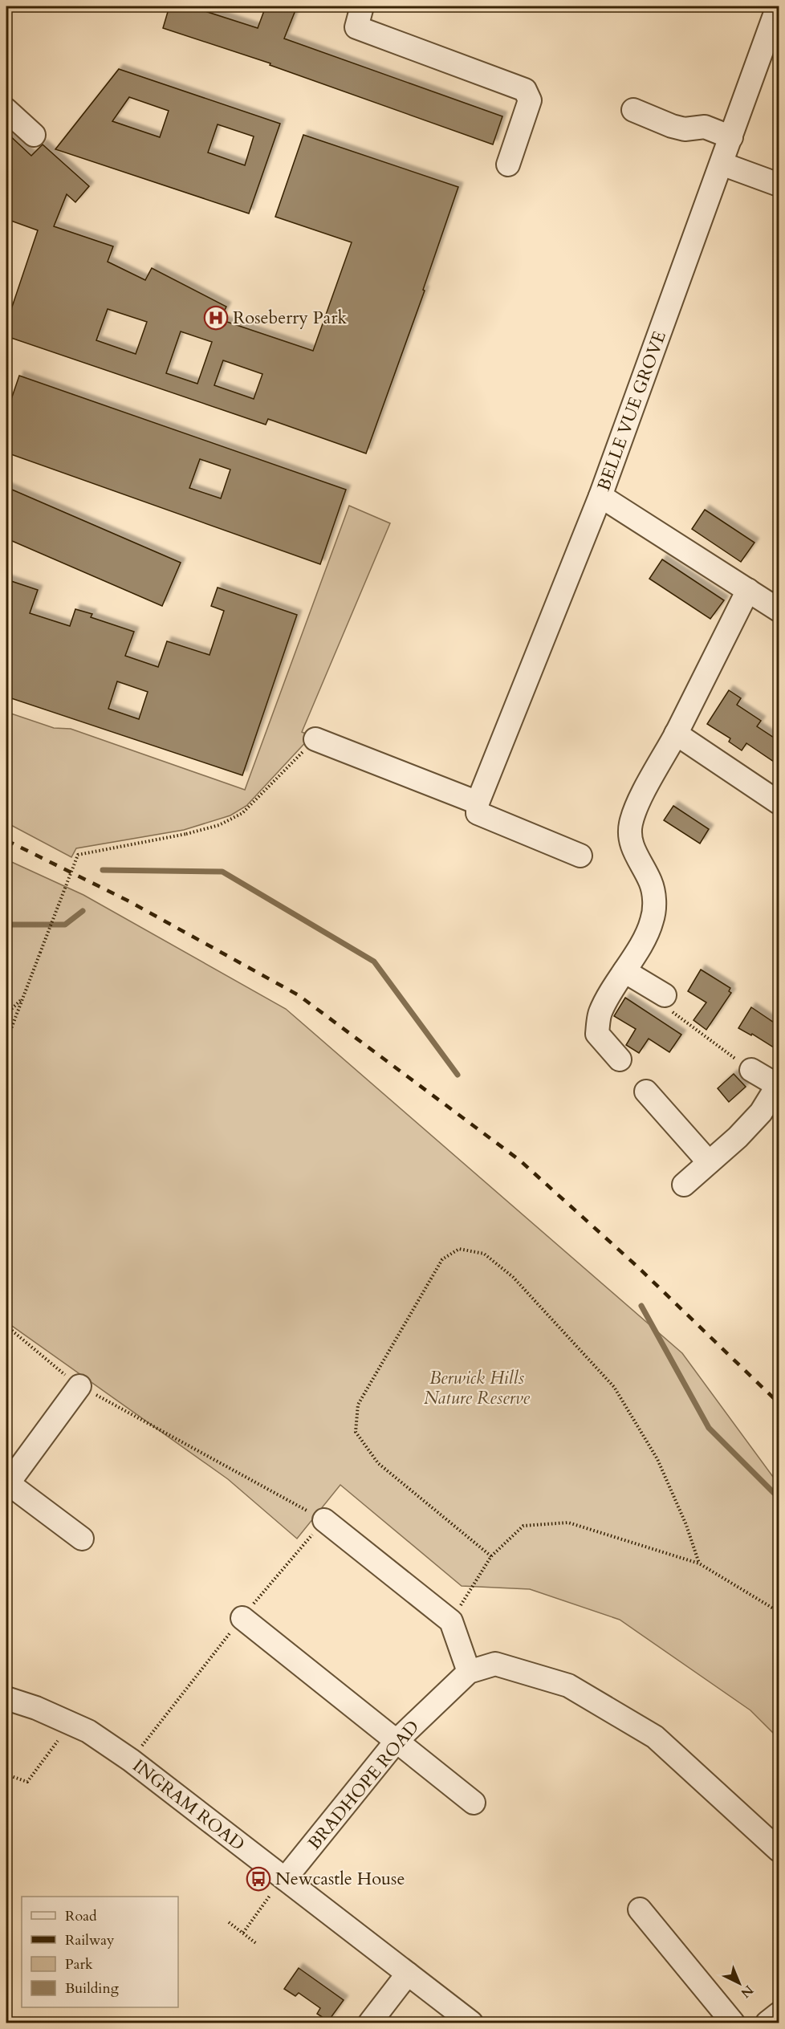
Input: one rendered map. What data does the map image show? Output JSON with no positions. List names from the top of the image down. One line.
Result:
{"streets":{"street":["BELLE VUE GROVE","BRADHOPE ROAD","INGRAM ROAD"]},"crossings":[["BRADHOPE ROAD","INGRAM ROAD"]],"parks":["Berwick Hills Nature Reserve"],"places":{"hospital":["Roseberry Park"],"bus stop":["Newcastle House"]},"legend":["Road","Railway","Park","Building"],"north":"bottom right"}
